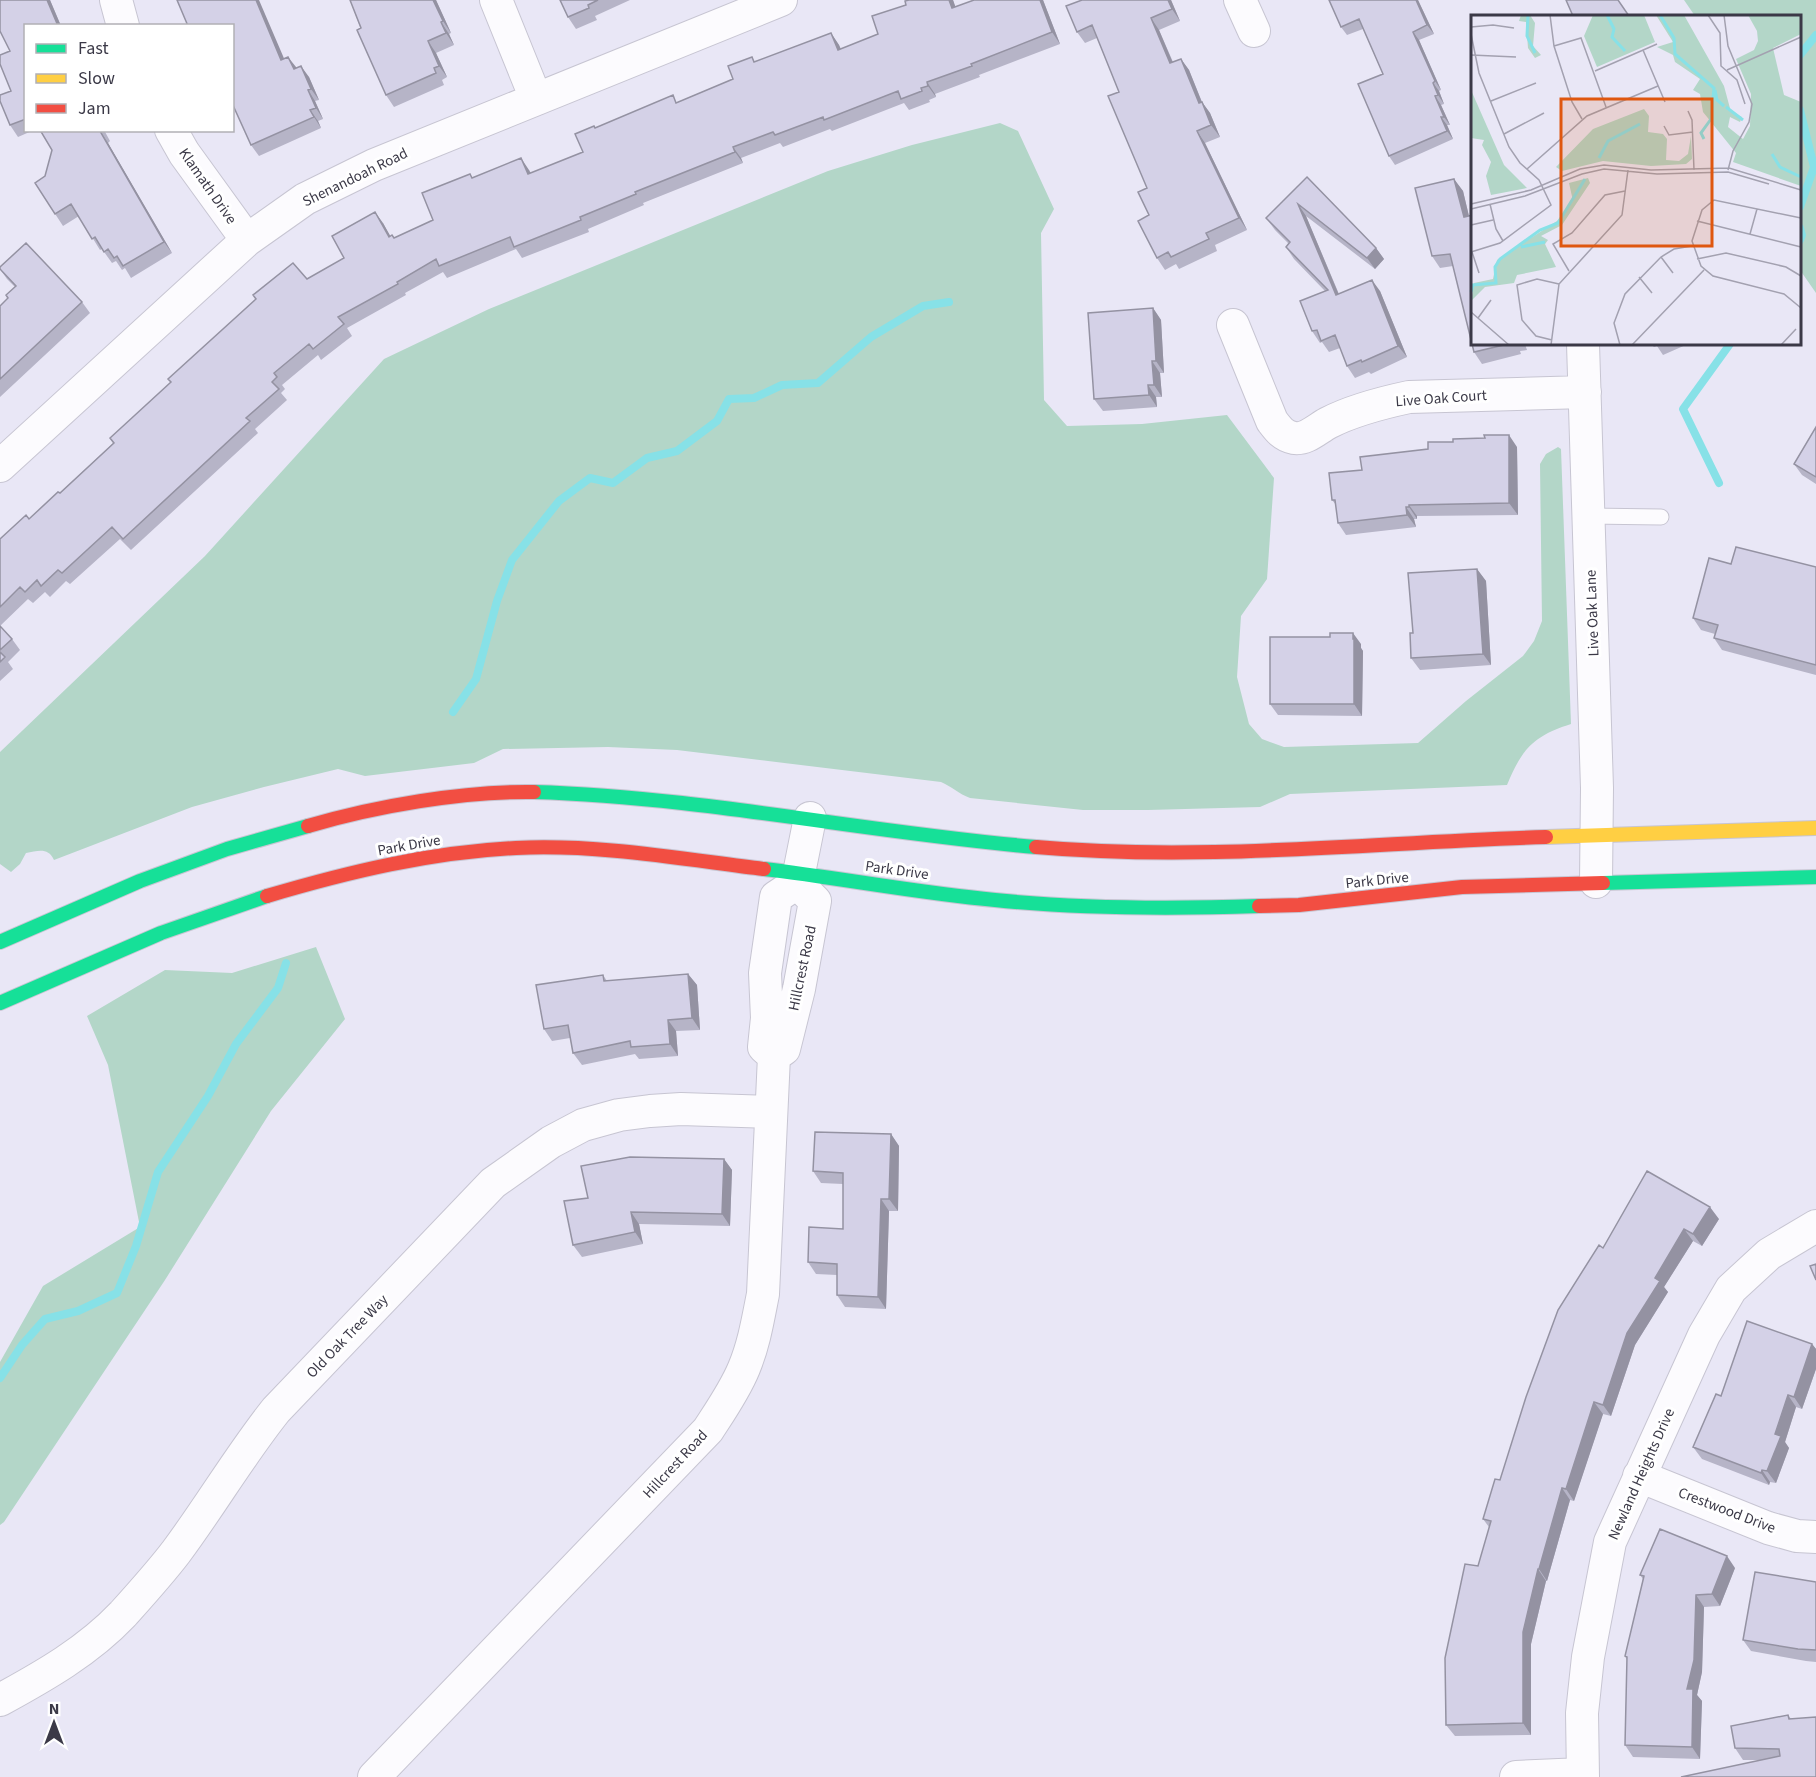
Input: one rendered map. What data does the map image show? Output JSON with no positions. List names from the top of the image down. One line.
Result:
{"streets":{"street":["Shenandoah Road","Klamath Drive","Live Oak Court","Live Oak Lane","Park Drive","Hillcrest Road","Old Oak Tree Way","Newland Heights Drive","Crestwood Drive"]},"crossings":[["Shenandoah Road","Klamath Drive"],["Live Oak Court","Live Oak Lane"],["Live Oak Lane","Park Drive"],["Park Drive","Hillcrest Road"],["Hillcrest Road","Old Oak Tree Way"],["Newland Heights Drive","Crestwood Drive"]],"legend":["Fast","Slow","Jam"],"north":"top"}
